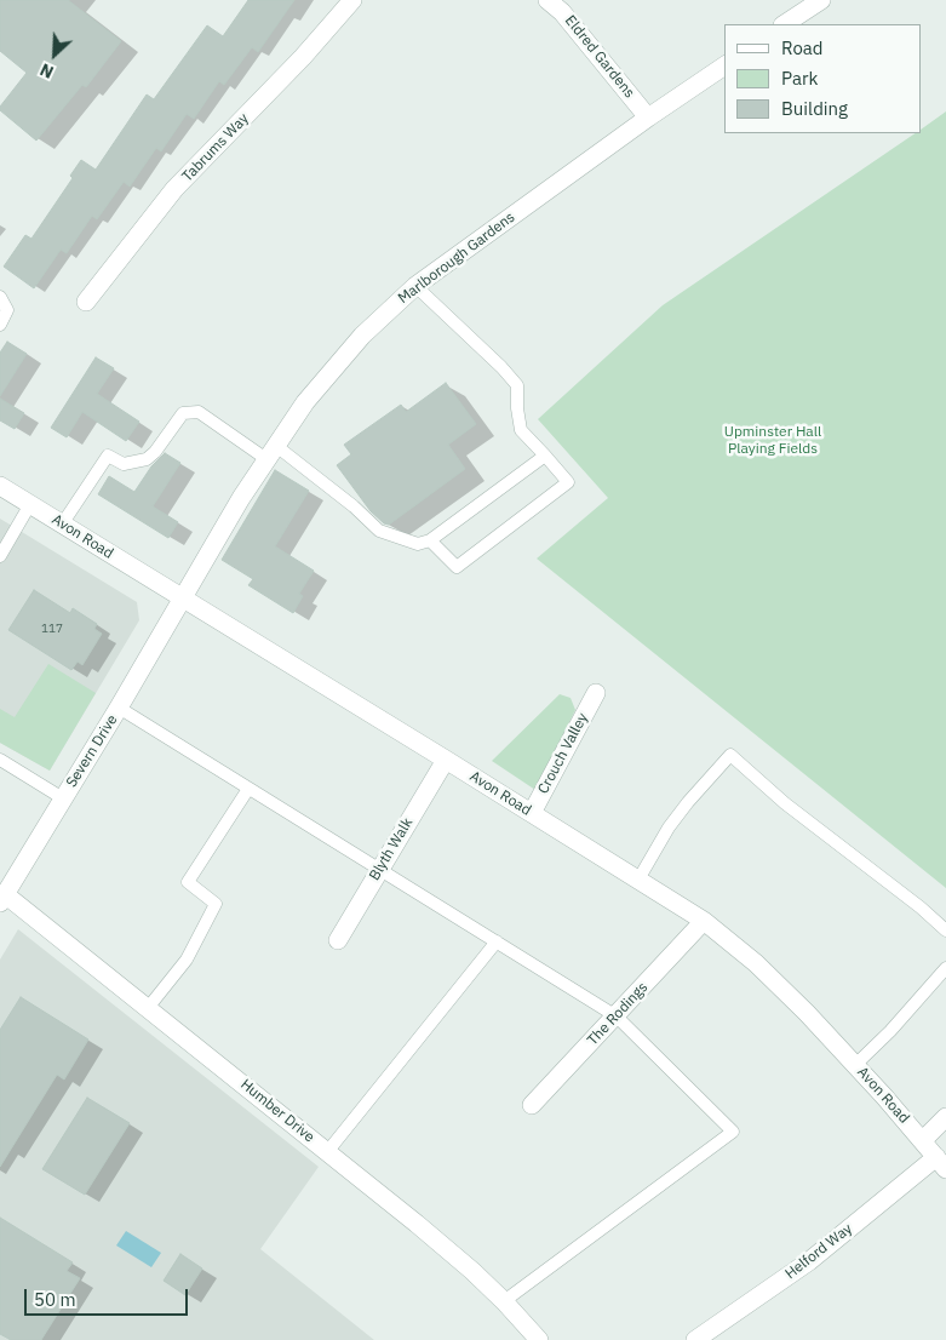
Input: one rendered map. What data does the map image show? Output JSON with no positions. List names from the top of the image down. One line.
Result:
{"streets":{"street":["Eldred Gardens","Tabrums Way","Marlborough Gardens","Avon Road","Severn Drive","Crouch Valley","Blyth Walk","The Rodings","Humber Drive","Helford Way"]},"crossings":[["Eldred Gardens","Marlborough Gardens"],["Marlborough Gardens","Avon Road"],["Marlborough Gardens","Severn Drive"],["Avon Road","Severn Drive"],["Avon Road","Crouch Valley"],["Avon Road","Blyth Walk"],["Avon Road","The Rodings"],["Avon Road","Helford Way"],["Severn Drive","Humber Drive"]],"parks":["Upminster Hall Playing Fields"],"house_numbers":["117"],"legend":["Road","Park","Building"],"scale_bar":"50 m","north":"bottom left"}
